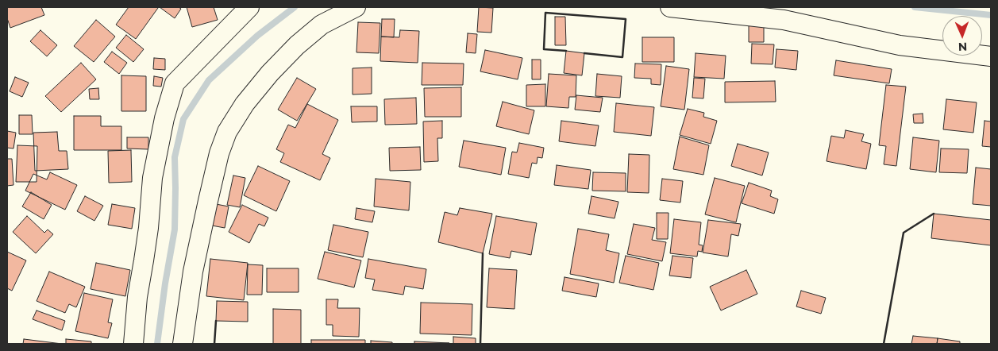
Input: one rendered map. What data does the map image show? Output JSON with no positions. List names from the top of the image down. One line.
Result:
{"north":"bottom"}
